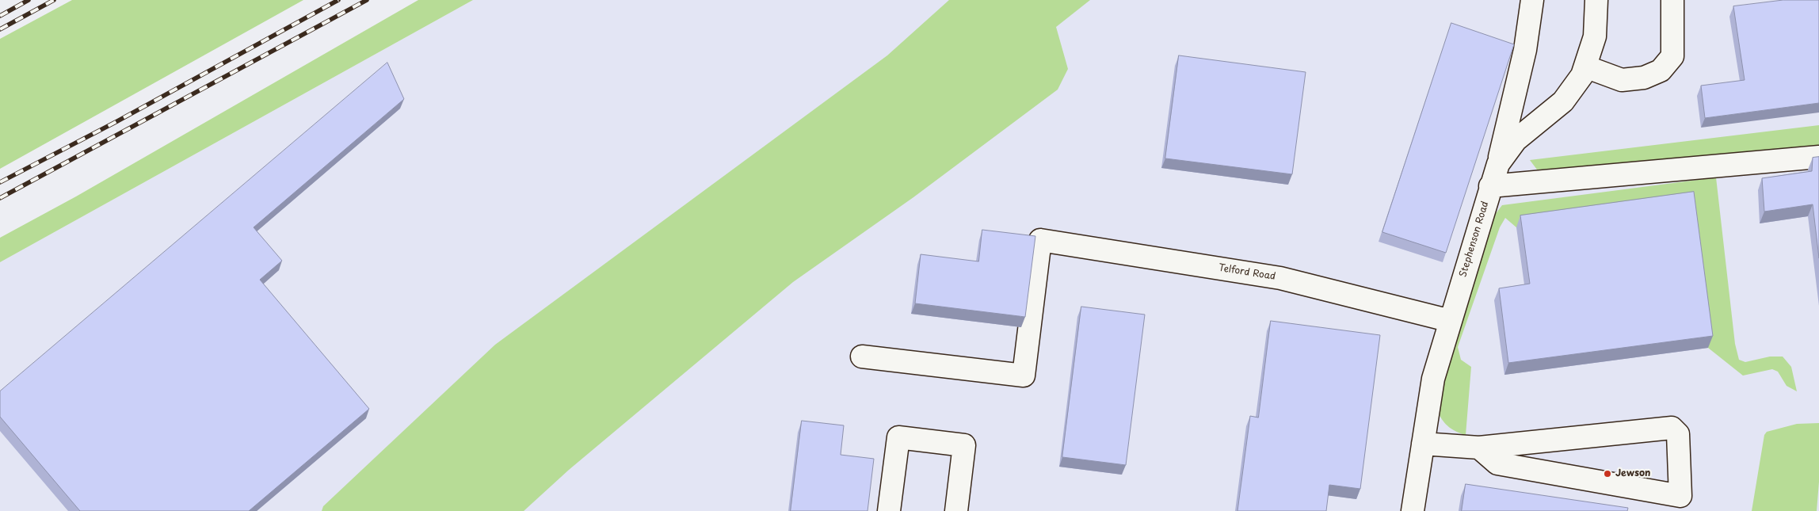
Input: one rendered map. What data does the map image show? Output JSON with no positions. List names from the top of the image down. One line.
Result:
{"streets":{"street":["Stephenson Road","Telford Road"]},"crossings":[["Stephenson Road","Telford Road"]],"places":["Jewson"]}
